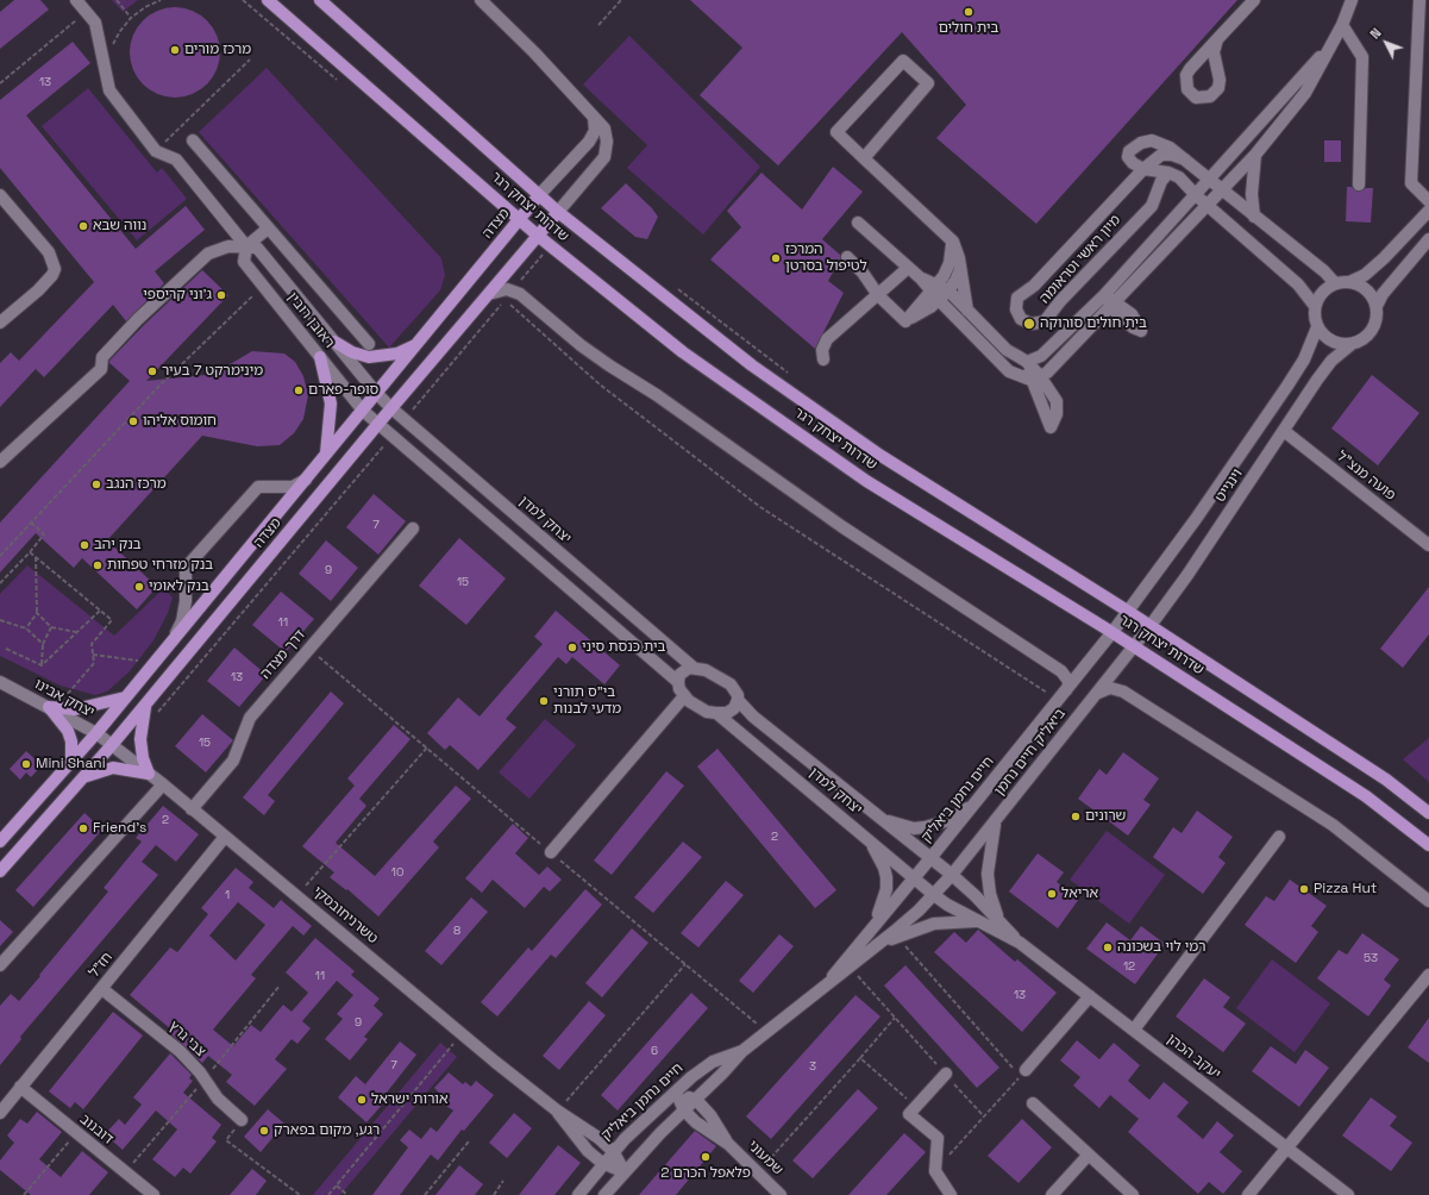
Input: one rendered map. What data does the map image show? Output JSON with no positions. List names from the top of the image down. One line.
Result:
{"streets":{"main road":["שדרות יצחק רגר","מצדה"],"street":["מיון ראשי וטראומה","ראובן רובין","פועה מנצ\"ל","וינגייט","יצחק למדן","דרך מצדה","יצחק אבינו","ביאליק חיים נחמן","חיים נחמן ביאליק","טשרניחובסקי","חז\"ל","צבי גרץ","יעקב הכהן","דובנוב","שמעוני"]},"crossings":[["שדרות יצחק רגר","מצדה"],["שדרות יצחק רגר","וינגייט"],["שדרות יצחק רגר","ביאליק חיים נחמן"],["שדרות יצחק רגר","חיים נחמן ביאליק"],["מצדה","ראובן רובין"],["מצדה","יצחק למדן"],["מצדה","יצחק אבינו"],["מצדה","טשרניחובסקי"],["מיון ראשי וטראומה","וינגייט"],["ראובן רובין","יצחק למדן"],["פועה מנצ\"ל","וינגייט"],["וינגייט","ביאליק חיים נחמן"],["וינגייט","חיים נחמן ביאליק"],["יצחק למדן","ביאליק חיים נחמן"],["יצחק למדן","חיים נחמן ביאליק"],["יצחק למדן","יעקב הכהן"],["דרך מצדה","טשרניחובסקי"],["יצחק אבינו","טשרניחובסקי"],["ביאליק חיים נחמן","חיים נחמן ביאליק"],["ביאליק חיים נחמן","יעקב הכהן"],["חיים נחמן ביאליק","טשרניחובסקי"],["חיים נחמן ביאליק","יעקב הכהן"],["חיים נחמן ביאליק","שמעוני"],["טשרניחובסקי","חז\"ל"],["חז\"ל","צבי גרץ"],["חז\"ל","דובנוב"]],"places":["בית חולים","מרכז מורים","נווה שבא","המרכז לטיפול בסרטן","ג'וני קריספי","בית חולים סורוקה","מינימרקט 7 בעיר","סופר-פארם","חומוס אליהו","מרכז הנגב","בנק יהב","בנק מזרחי טפחות","בנק לאומי","בית כנסת סיני","בי\"ס תורני מדעי לבנות","Mini Shani","שרונים","Friend's","Pizza Hut","אריאל","רמי לוי בשכונה","אורות ישראל","רגע, מקום בפארק","פלאפל הכרם 2"],"house_numbers":["13","7","9","15","11","13","15","2","2","10","1","8","53","12","11","13","9","6","7","3"],"north":"top left"}
